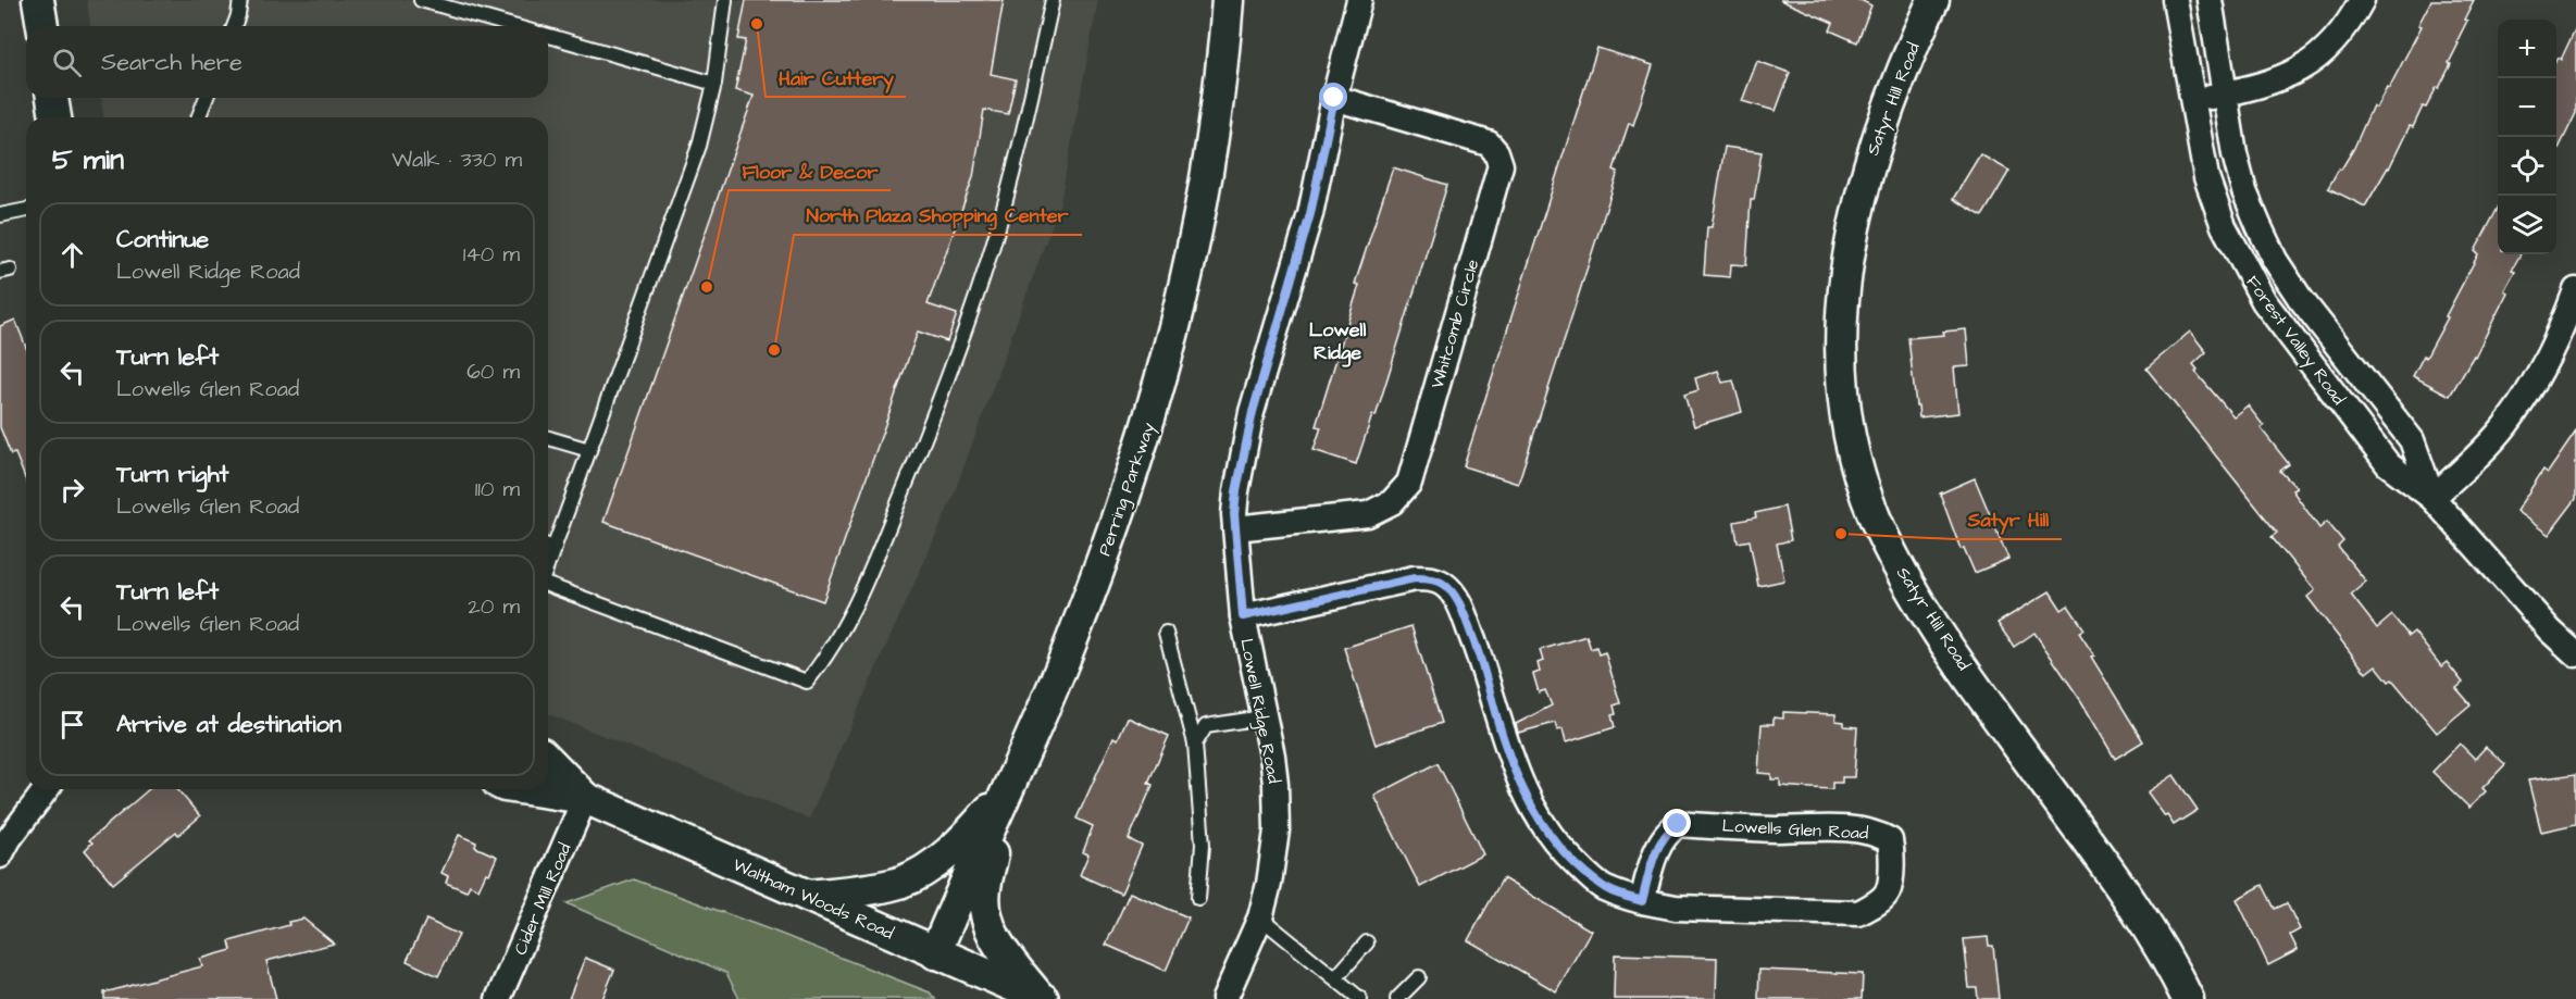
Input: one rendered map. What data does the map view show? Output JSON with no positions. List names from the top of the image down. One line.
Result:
{"streets":{"street":["Satyr Hill Road","Whitcomb Circle","Forest Valley Road","Perring Parkway","Lowell Ridge Road","Lowells Glen Road","Cider Mill Road","Waltham Woods Road"]},"crossings":[["Whitcomb Circle","Lowell Ridge Road"],["Perring Parkway","Waltham Woods Road"],["Lowell Ridge Road","Lowells Glen Road"],["Cider Mill Road","Waltham Woods Road"]],"districts":["Lowell Ridge"],"places":["Hair Cuttery","Floor & Decor","North Plaza Shopping Center","Satyr Hill"],"page":{"map_buttons":["+","−"],"search":"Search here","heading":["5 min","Walk · 330 m"],"list":[["Continue","Lowell Ridge Road","140 m"],["Turn left","Lowells Glen Road","60 m"],["Turn right","Lowells Glen Road","110 m"],["Turn left","Lowells Glen Road","20 m"],"Arrive at destination"]}}
